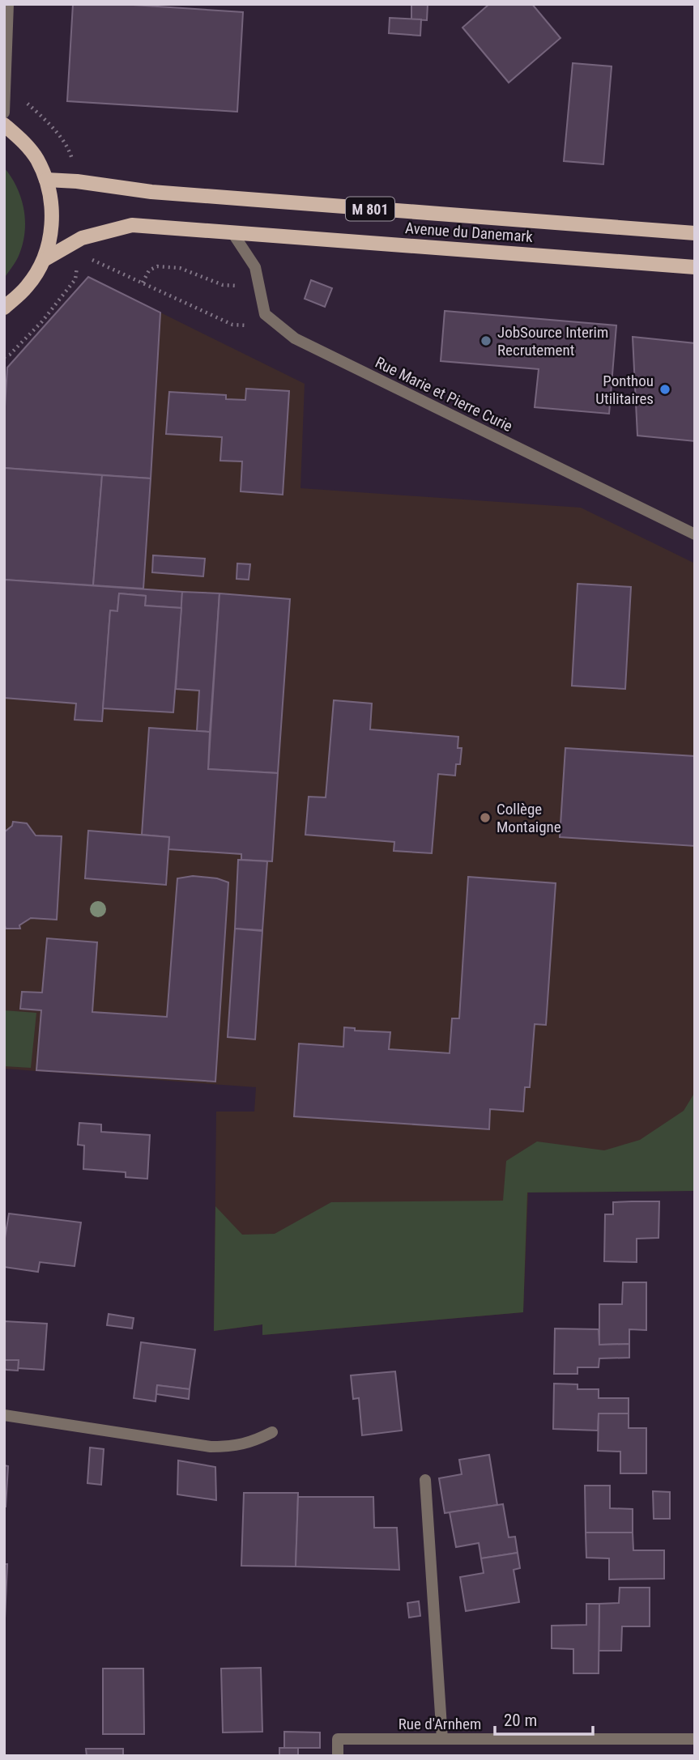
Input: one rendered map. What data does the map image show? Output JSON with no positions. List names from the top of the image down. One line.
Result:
{"streets":{"main road":["M 801","Avenue du Danemark"],"street":["Rue Marie et Pierre Curie","Rue d'Arnhem"]},"crossings":[["M 801","Avenue du Danemark"],["Avenue du Danemark","Rue Marie et Pierre Curie"]],"places":["JobSource Interim Recrutement","Ponthou Utilitaires","Collège Montaigne"],"scale_bar":"20 m"}
